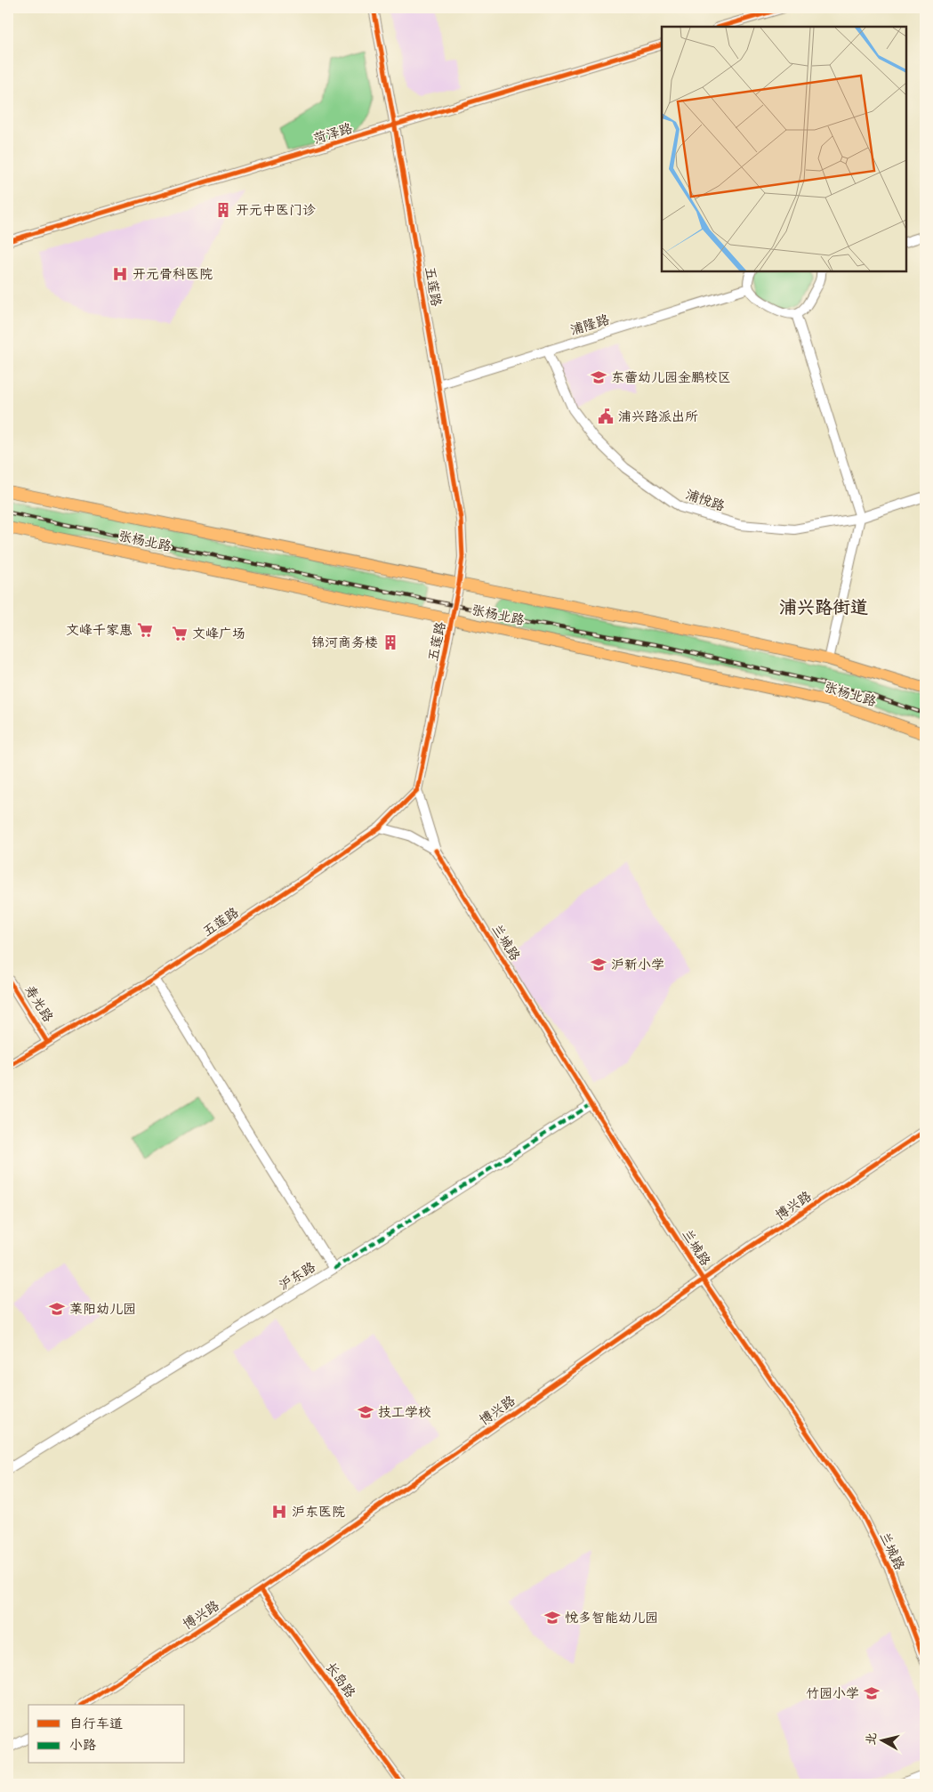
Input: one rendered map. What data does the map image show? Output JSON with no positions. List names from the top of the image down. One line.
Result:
{"streets":{"main road":["张杨北路"],"street":["菏泽路","五莲路","浦隆路","浦悦路","兰城路","寿光路","博兴路","沪东路","长岛路"]},"crossings":[["菏泽路","五莲路"],["五莲路","浦隆路"],["五莲路","张杨北路"],["五莲路","兰城路"],["五莲路","寿光路"],["五莲路","沪东路"],["浦隆路","浦悦路"],["兰城路","博兴路"],["博兴路","长岛路"]],"districts":["浦兴路街道"],"places":{"building":["开元中医门诊","锦河商务楼"],"hospital":["开元骨科医院","沪东医院"],"school or university":["东蕾幼儿园金鹏校区","沪新小学","莱阳幼儿园","技工学校","悦多智能幼儿园","竹园小学"],"public building":["浦兴路派出所"],"supermarket":["文峰千家惠","文峰广场"]},"legend":["自行车道","小路"],"north":"left"}
